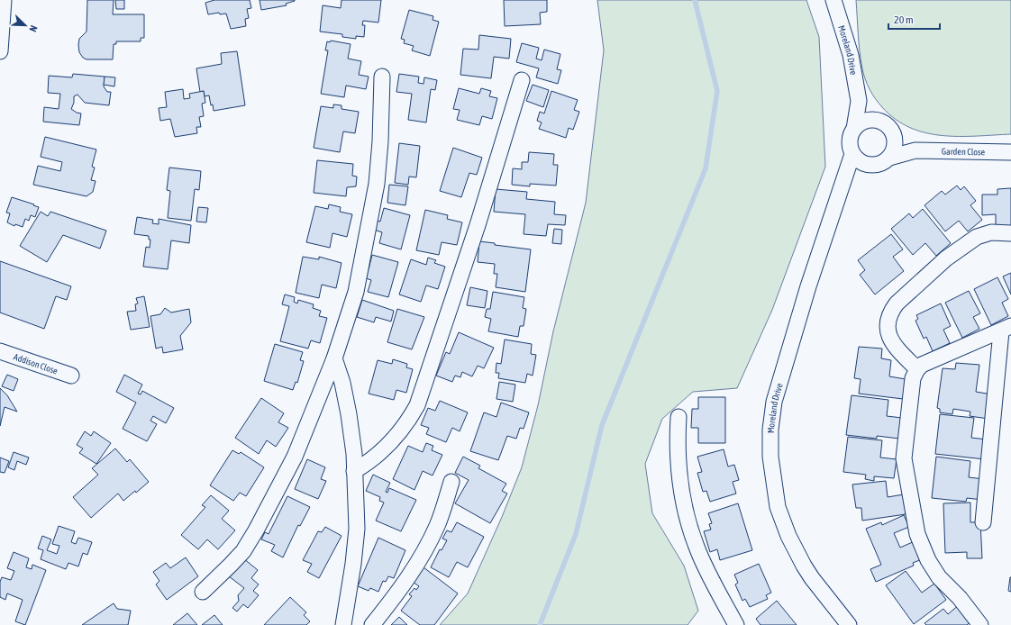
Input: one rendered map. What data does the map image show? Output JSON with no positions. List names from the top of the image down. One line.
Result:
{"streets":{"street":["Moreland Drive","Garden Close","Addison Close"]},"crossings":[["Moreland Drive","Garden Close"]],"scale_bar":"20 m","north":"bottom right"}
